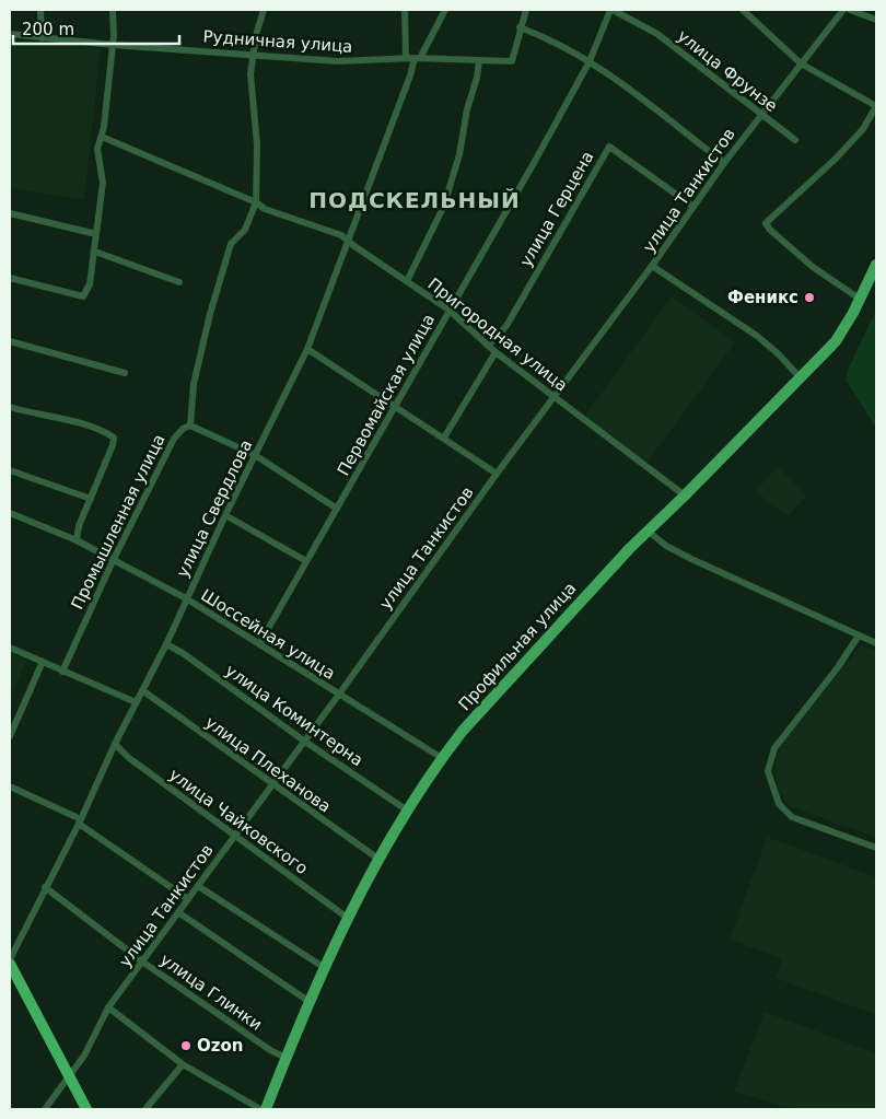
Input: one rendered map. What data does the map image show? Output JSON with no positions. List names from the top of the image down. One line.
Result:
{"streets":{"main road":["Профильная улица"],"street":["Рудничная улица","улица Фрунзе","улица Танкистов","улица Герцена","Пригородная улица","Первомайская улица","улица Свердлова","Промышленная улица","Шоссейная улица","улица Коминтерна","улица Плеханова","улица Чайковского","улица Глинки"]},"crossings":[["Рудничная улица","улица Свердлова"],["улица Фрунзе","улица Танкистов"],["улица Фрунзе","Первомайская улица"],["улица Танкистов","улица Герцена"],["улица Танкистов","Пригородная улица"],["улица Танкистов","Шоссейная улица"],["улица Танкистов","улица Коминтерна"],["улица Танкистов","улица Плеханова"],["улица Танкистов","улица Чайковского"],["улица Танкистов","улица Глинки"],["улица Герцена","Пригородная улица"],["Пригородная улица","Первомайская улица"],["Пригородная улица","улица Свердлова"],["Пригородная улица","Профильная улица"],["Первомайская улица","Шоссейная улица"],["улица Свердлова","Шоссейная улица"],["улица Свердлова","улица Коминтерна"],["улица Свердлова","улица Плеханова"],["улица Свердлова","улица Чайковского"],["улица Свердлова","улица Глинки"],["Промышленная улица","Шоссейная улица"],["Шоссейная улица","Профильная улица"],["Профильная улица","улица Коминтерна"],["Профильная улица","улица Плеханова"],["Профильная улица","улица Чайковского"],["Профильная улица","улица Глинки"]],"districts":["ПОДСКЕЛЬНЫЙ"],"places":["Феникс","Ozon"],"scale_bar":"200 m"}
